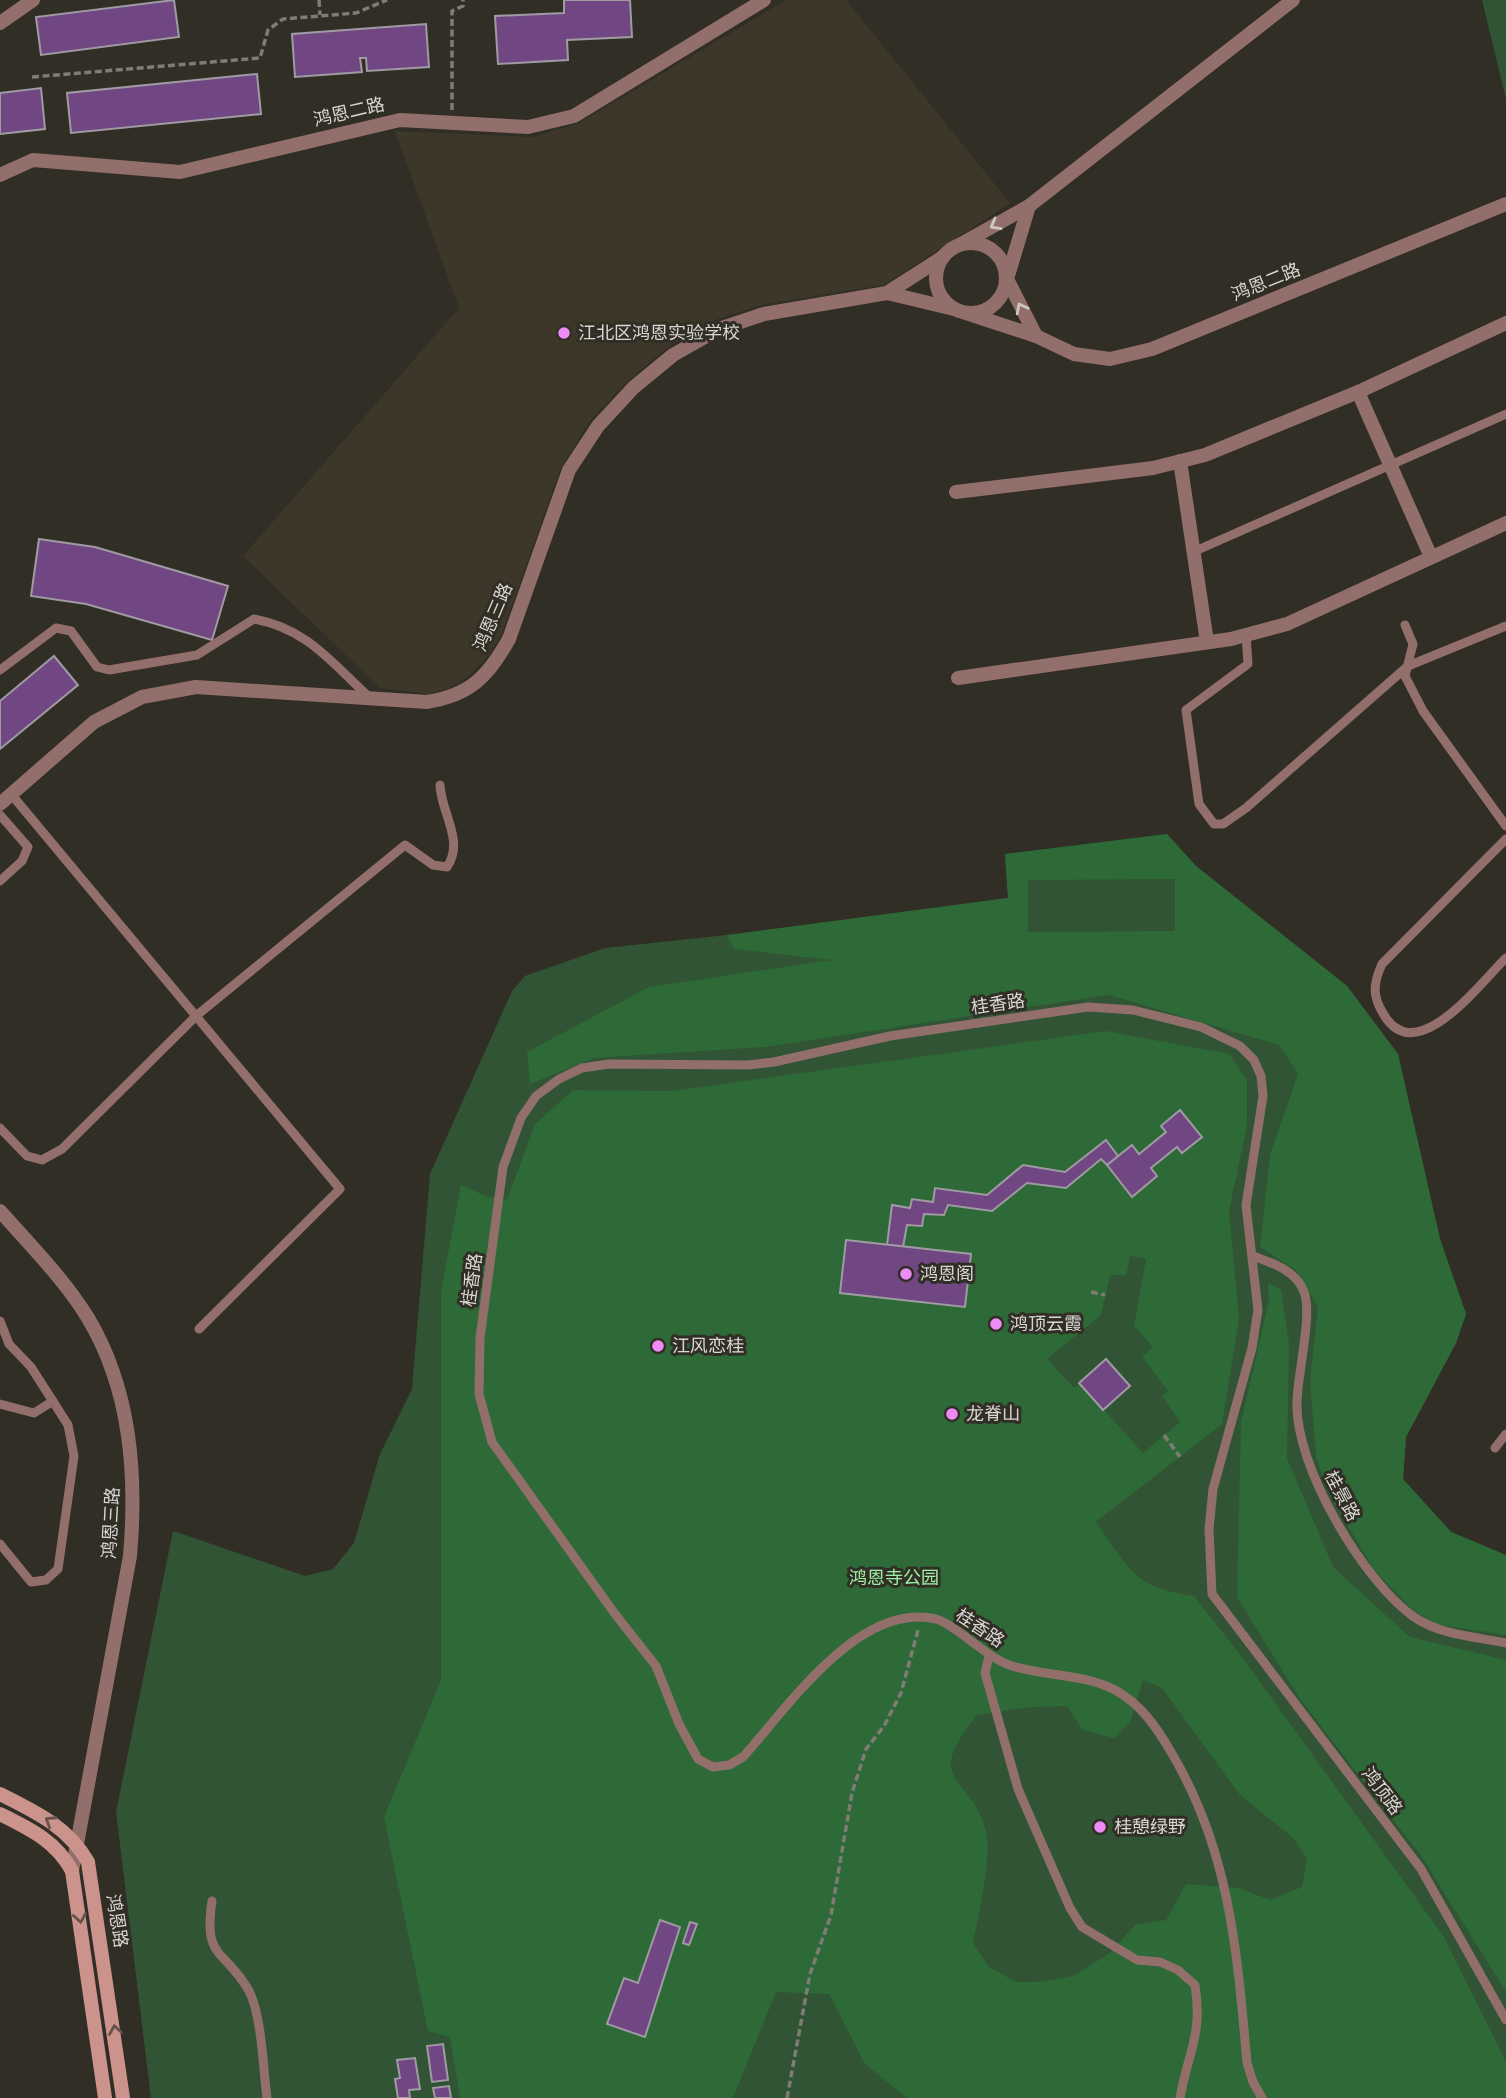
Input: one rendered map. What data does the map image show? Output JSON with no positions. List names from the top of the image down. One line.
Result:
{"streets":{"main road":["鸿恩路"],"street":["鸿恩二路","鸿恩三路"],"lane":["桂香路","桂景路","鸿顶路"]},"crossings":[["鸿恩二路","鸿恩三路"],["鸿恩三路","鸿恩路"],["桂香路","桂景路"],["桂香路","鸿顶路"]],"parks":["鸿恩寺公园"],"places":["江北区鸿恩实验学校","鸿恩阁","鸿顶云霞","江风恋桂","龙脊山","桂憩绿野"]}
